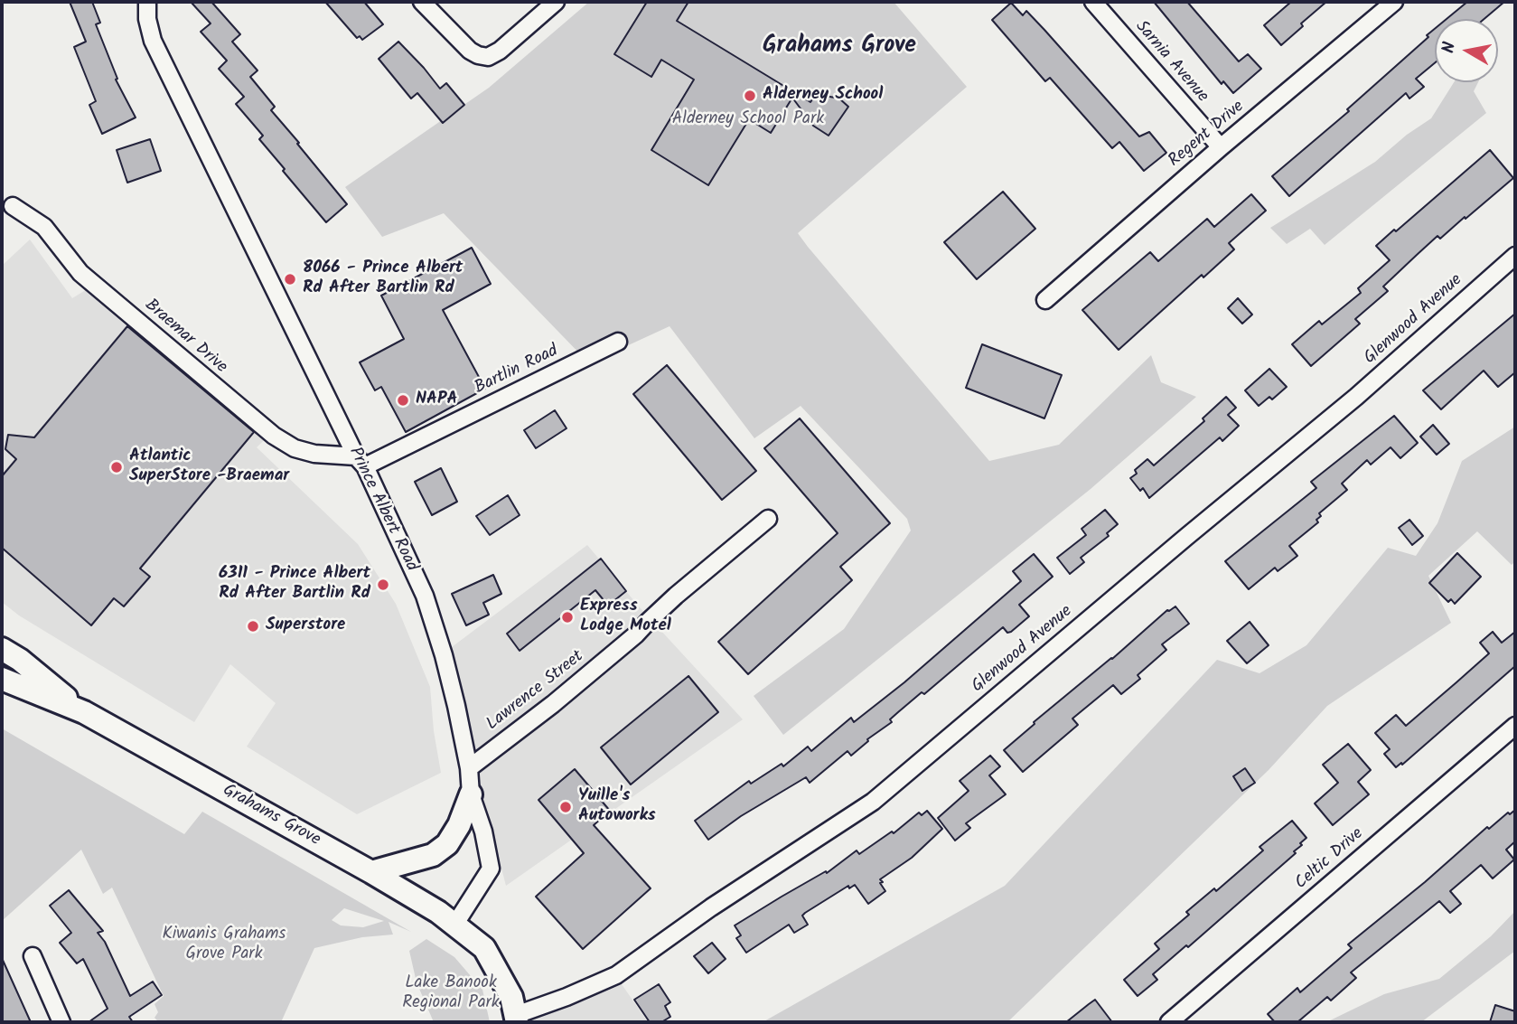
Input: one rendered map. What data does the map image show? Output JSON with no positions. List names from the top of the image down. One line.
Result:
{"streets":{"main road":["Grahams Grove"],"street":["Sarnia Avenue","Regent Drive","Glenwood Avenue","Braemar Drive","Bartlin Road","Prince Albert Road","Lawrence Street","Celtic Drive"]},"crossings":[["Sarnia Avenue","Regent Drive"],["Braemar Drive","Bartlin Road"],["Braemar Drive","Prince Albert Road"],["Bartlin Road","Prince Albert Road"],["Prince Albert Road","Lawrence Street"],["Prince Albert Road","Grahams Grove"]],"districts":["Grahams Grove"],"parks":["Alderney School Park","Kiwanis Grahams Grove Park","Lake Banook Regional Park"],"places":["Alderney School","8066 - Prince Albert Rd After Bartlin Rd","NAPA","Atlantic SuperStore -Braemar","6311 - Prince Albert Rd After Bartlin Rd","Express Lodge Motel","Superstore","Yuille's Autoworks"],"north":"left"}
